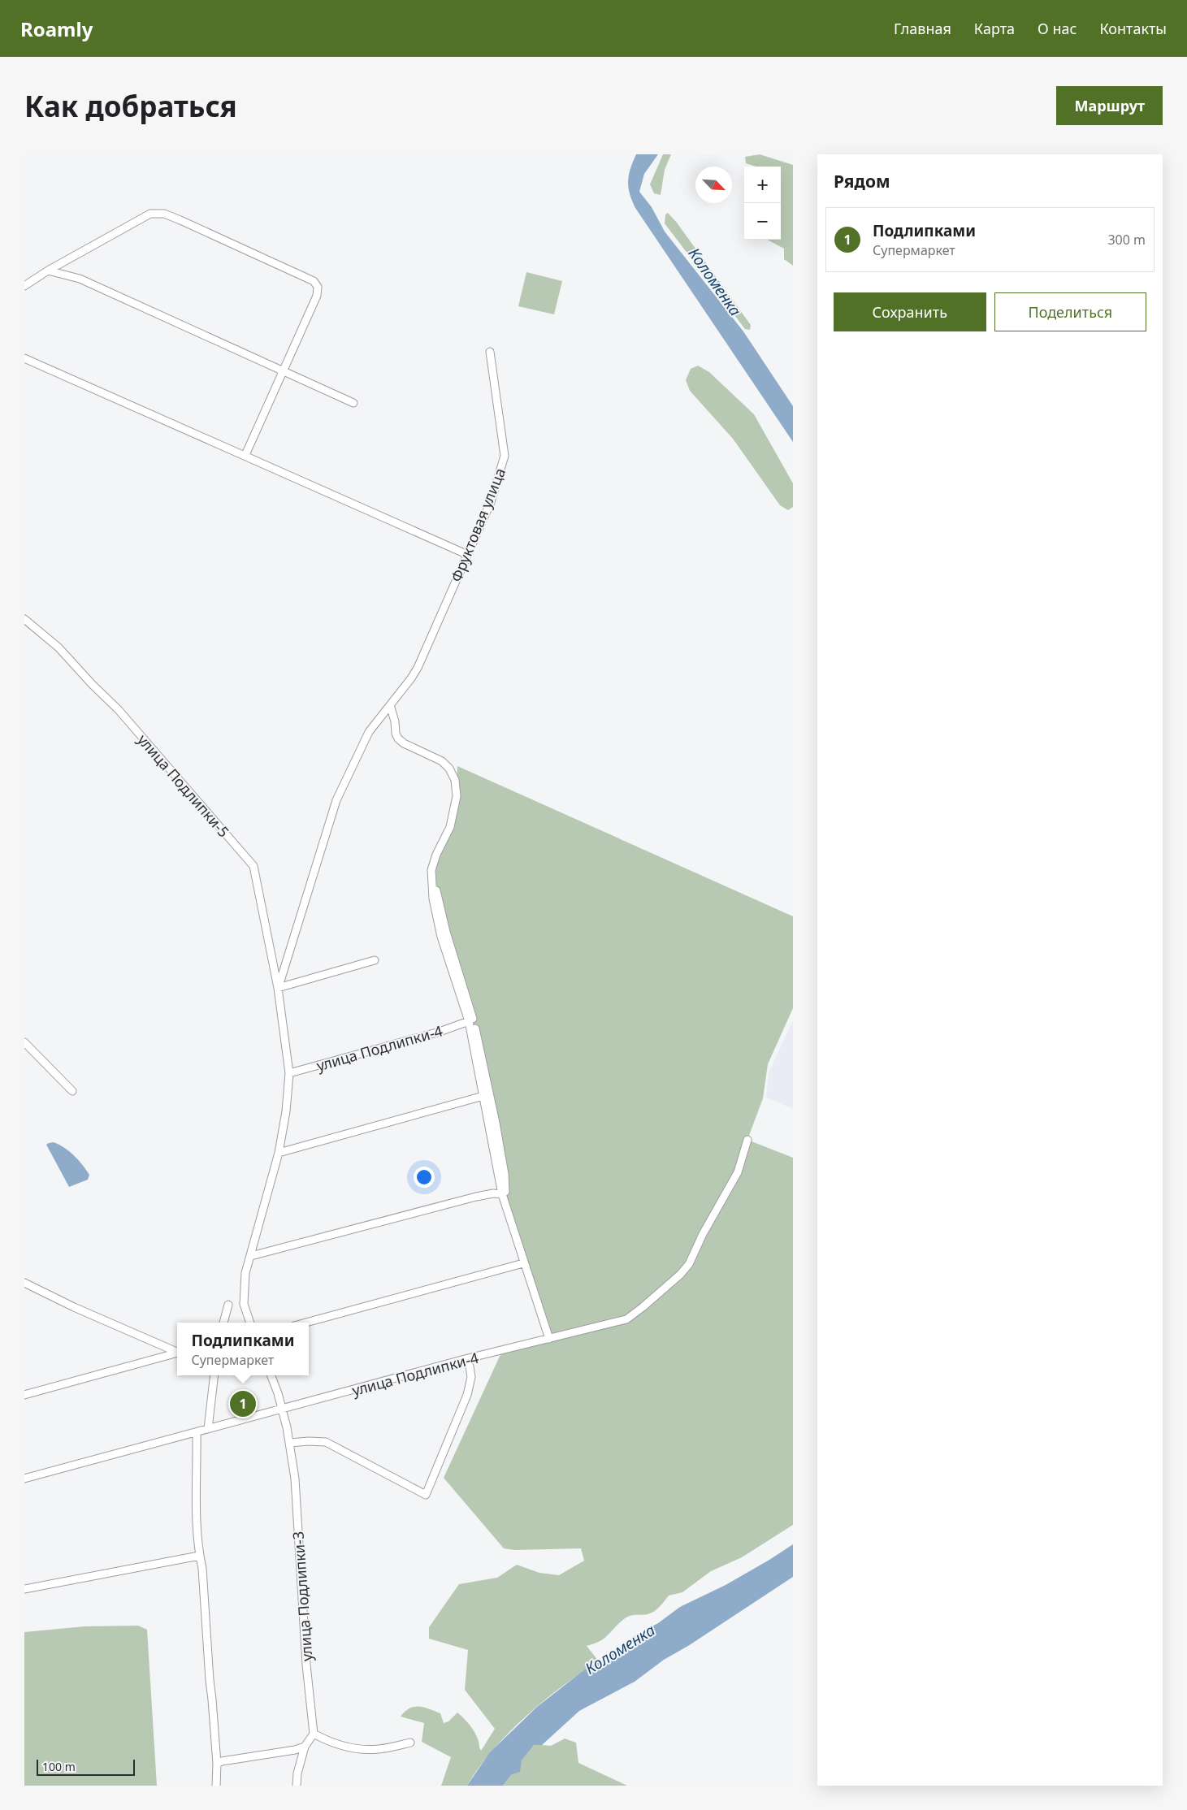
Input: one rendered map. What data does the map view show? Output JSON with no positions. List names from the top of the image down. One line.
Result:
{"streets":{"street":["Фруктовая улица","улица Подлипки-5","улица Подлипки-4","улица Подлипки-3"]},"crossings":[["Фруктовая улица","улица Подлипки-5"],["улица Подлипки-4","улица Подлипки-3"]],"water":["Коломенка"],"scale_bar":"100 m","north":"bottom right","page":{"header":"Roamly","nav":["Главная","Карта","О нас","Контакты"],"buttons":["Маршрут",["Сохранить","Поделиться"]],"title":"Как добраться","heading":"Рядом","map_buttons":["+","−"],"list":[{"mark":"1","name":"Подлипками","note":"Супермаркет","value":"300 m"}],"popup":["Подлипками","Супермаркет"],"pins":"1","scale":"100 m"}}
